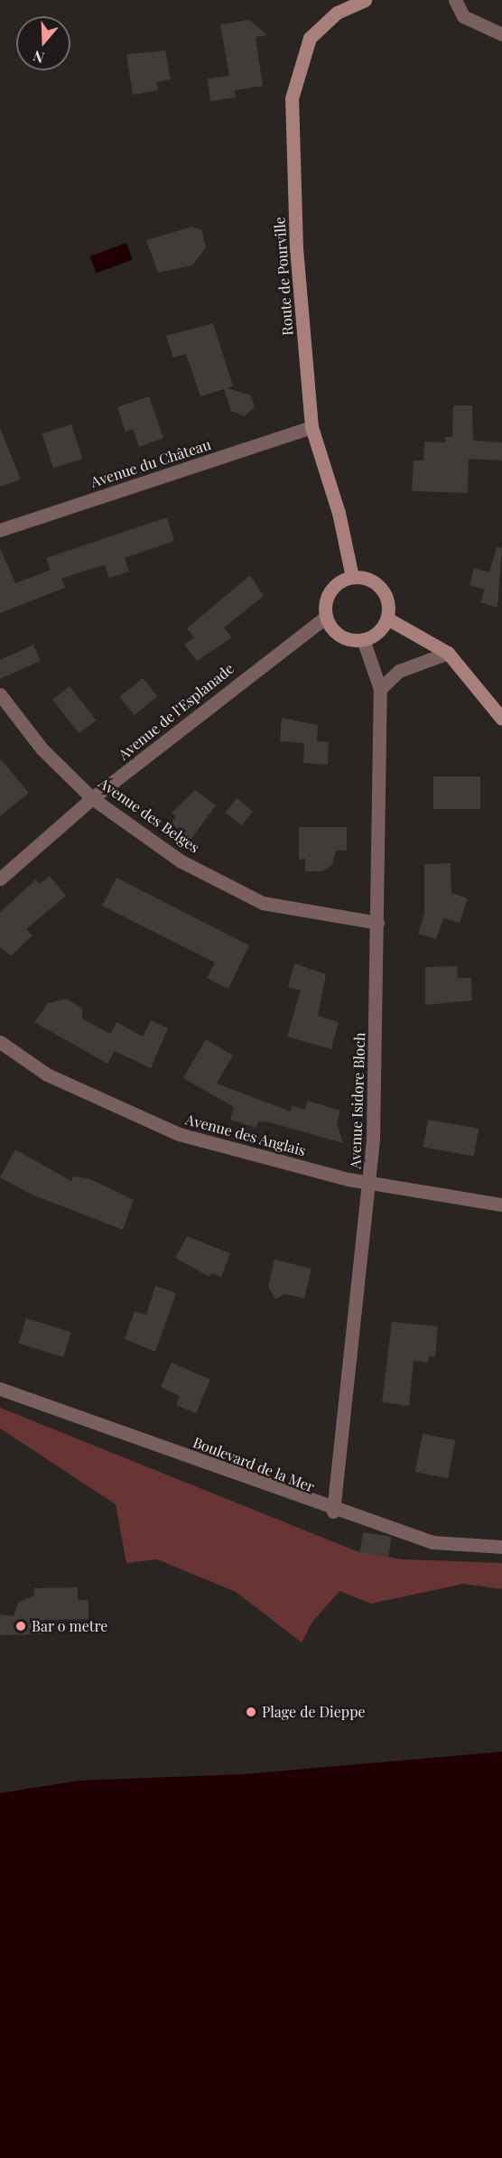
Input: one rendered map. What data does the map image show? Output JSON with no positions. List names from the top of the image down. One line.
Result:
{"streets":{"main road":["Route de Pourville"],"street":["Avenue du Château","Avenue de l'Esplanade","Avenue des Belges","Avenue Isidore Bloch","Avenue des Anglais","Boulevard de la Mer"]},"crossings":[["Route de Pourville","Avenue du Château"],["Route de Pourville","Avenue de l'Esplanade"],["Route de Pourville","Avenue Isidore Bloch"],["Avenue de l'Esplanade","Avenue des Belges"],["Avenue de l'Esplanade","Avenue Isidore Bloch"],["Avenue des Belges","Avenue Isidore Bloch"],["Avenue Isidore Bloch","Avenue des Anglais"],["Avenue Isidore Bloch","Boulevard de la Mer"]],"places":["Bar o metre","Plage de Dieppe"],"north":"bottom"}
